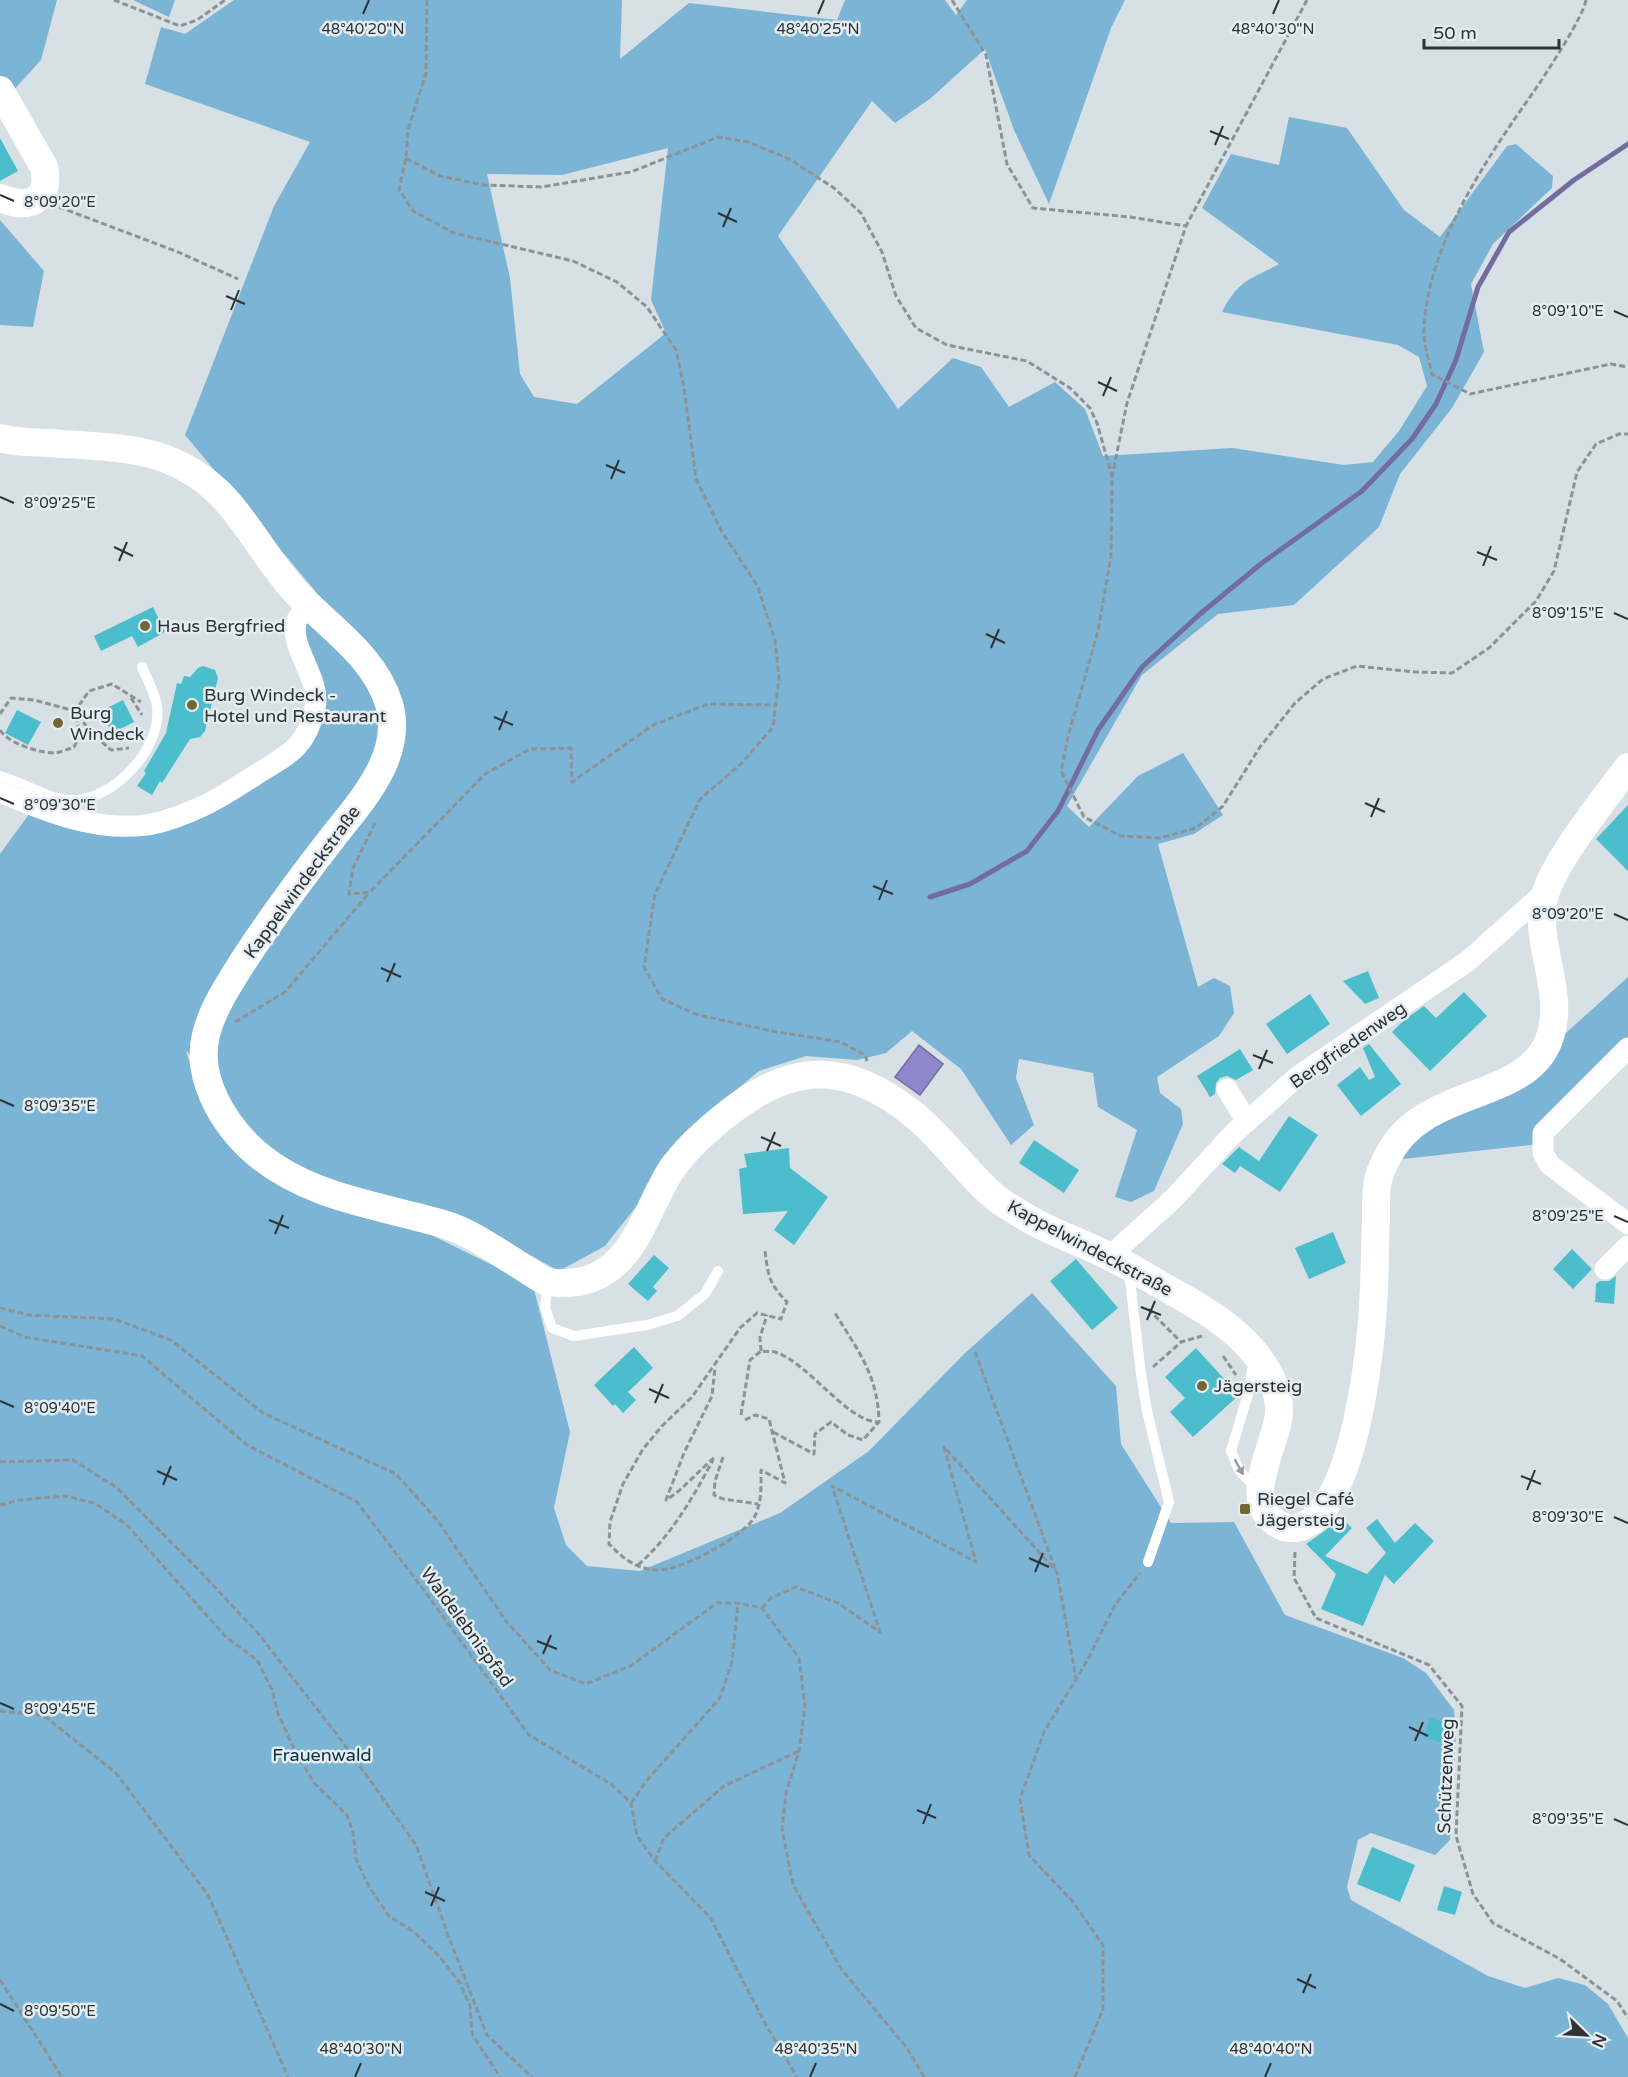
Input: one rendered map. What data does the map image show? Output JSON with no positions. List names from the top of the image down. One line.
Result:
{"streets":{"street":["Kappelwindeckstraße","Bergfriedenweg"],"path":["Waldelebnispfad","Schützenweg"]},"crossings":[["Kappelwindeckstraße","Bergfriedenweg"]],"parks":["Frauenwald"],"places":{"other":["Haus Bergfried","Burg Windeck - Hotel und Restaurant","Burg Windeck","Jägersteig"],"transit":["Riegel Café Jägersteig"]},"scale_bar":"50 m","north":"bottom right","coordinates":["48°40'20\"N","48°40'25\"N","48°40'30\"N","8°09'20\"E","8°09'10\"E","8°09'25\"E","8°09'15\"E","8°09'30\"E","8°09'35\"E","8°09'40\"E","8°09'45\"E","8°09'50\"E","48°40'35\"N","48°40'40\"N"]}
